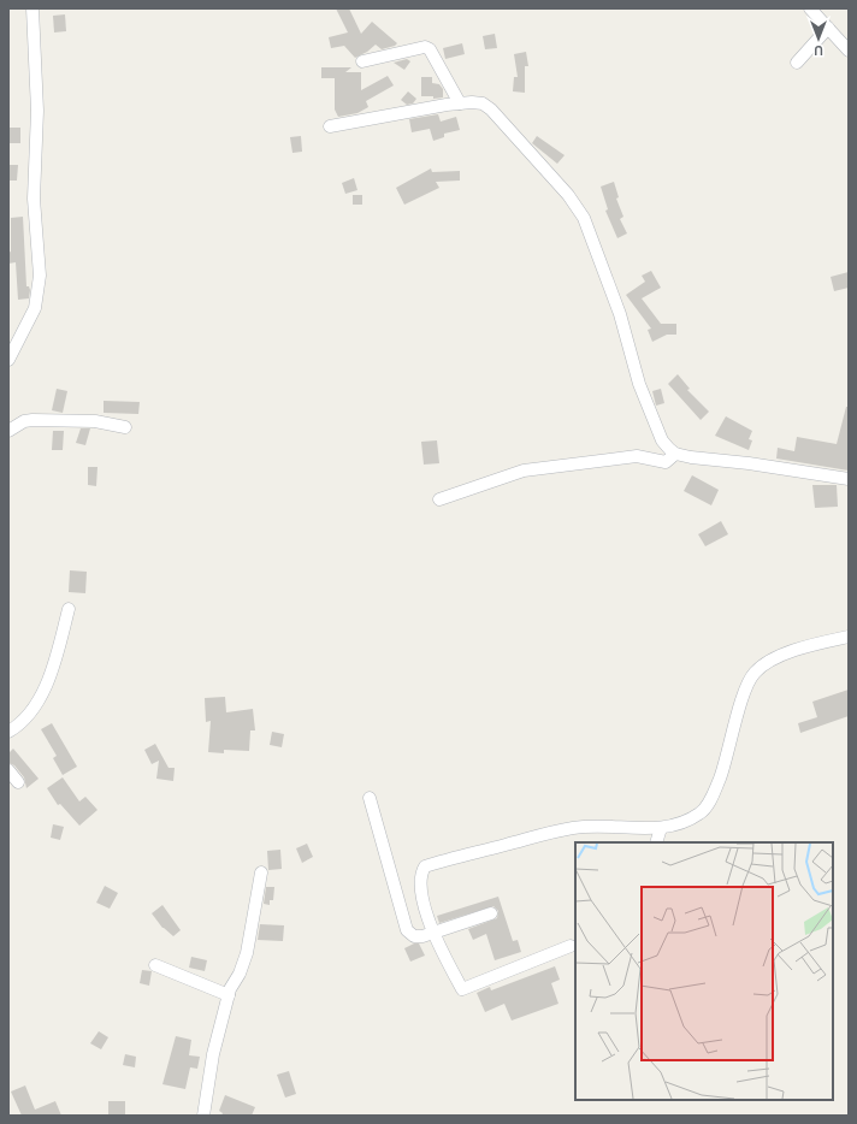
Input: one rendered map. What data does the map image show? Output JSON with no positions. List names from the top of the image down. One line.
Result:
{"north":"bottom"}
